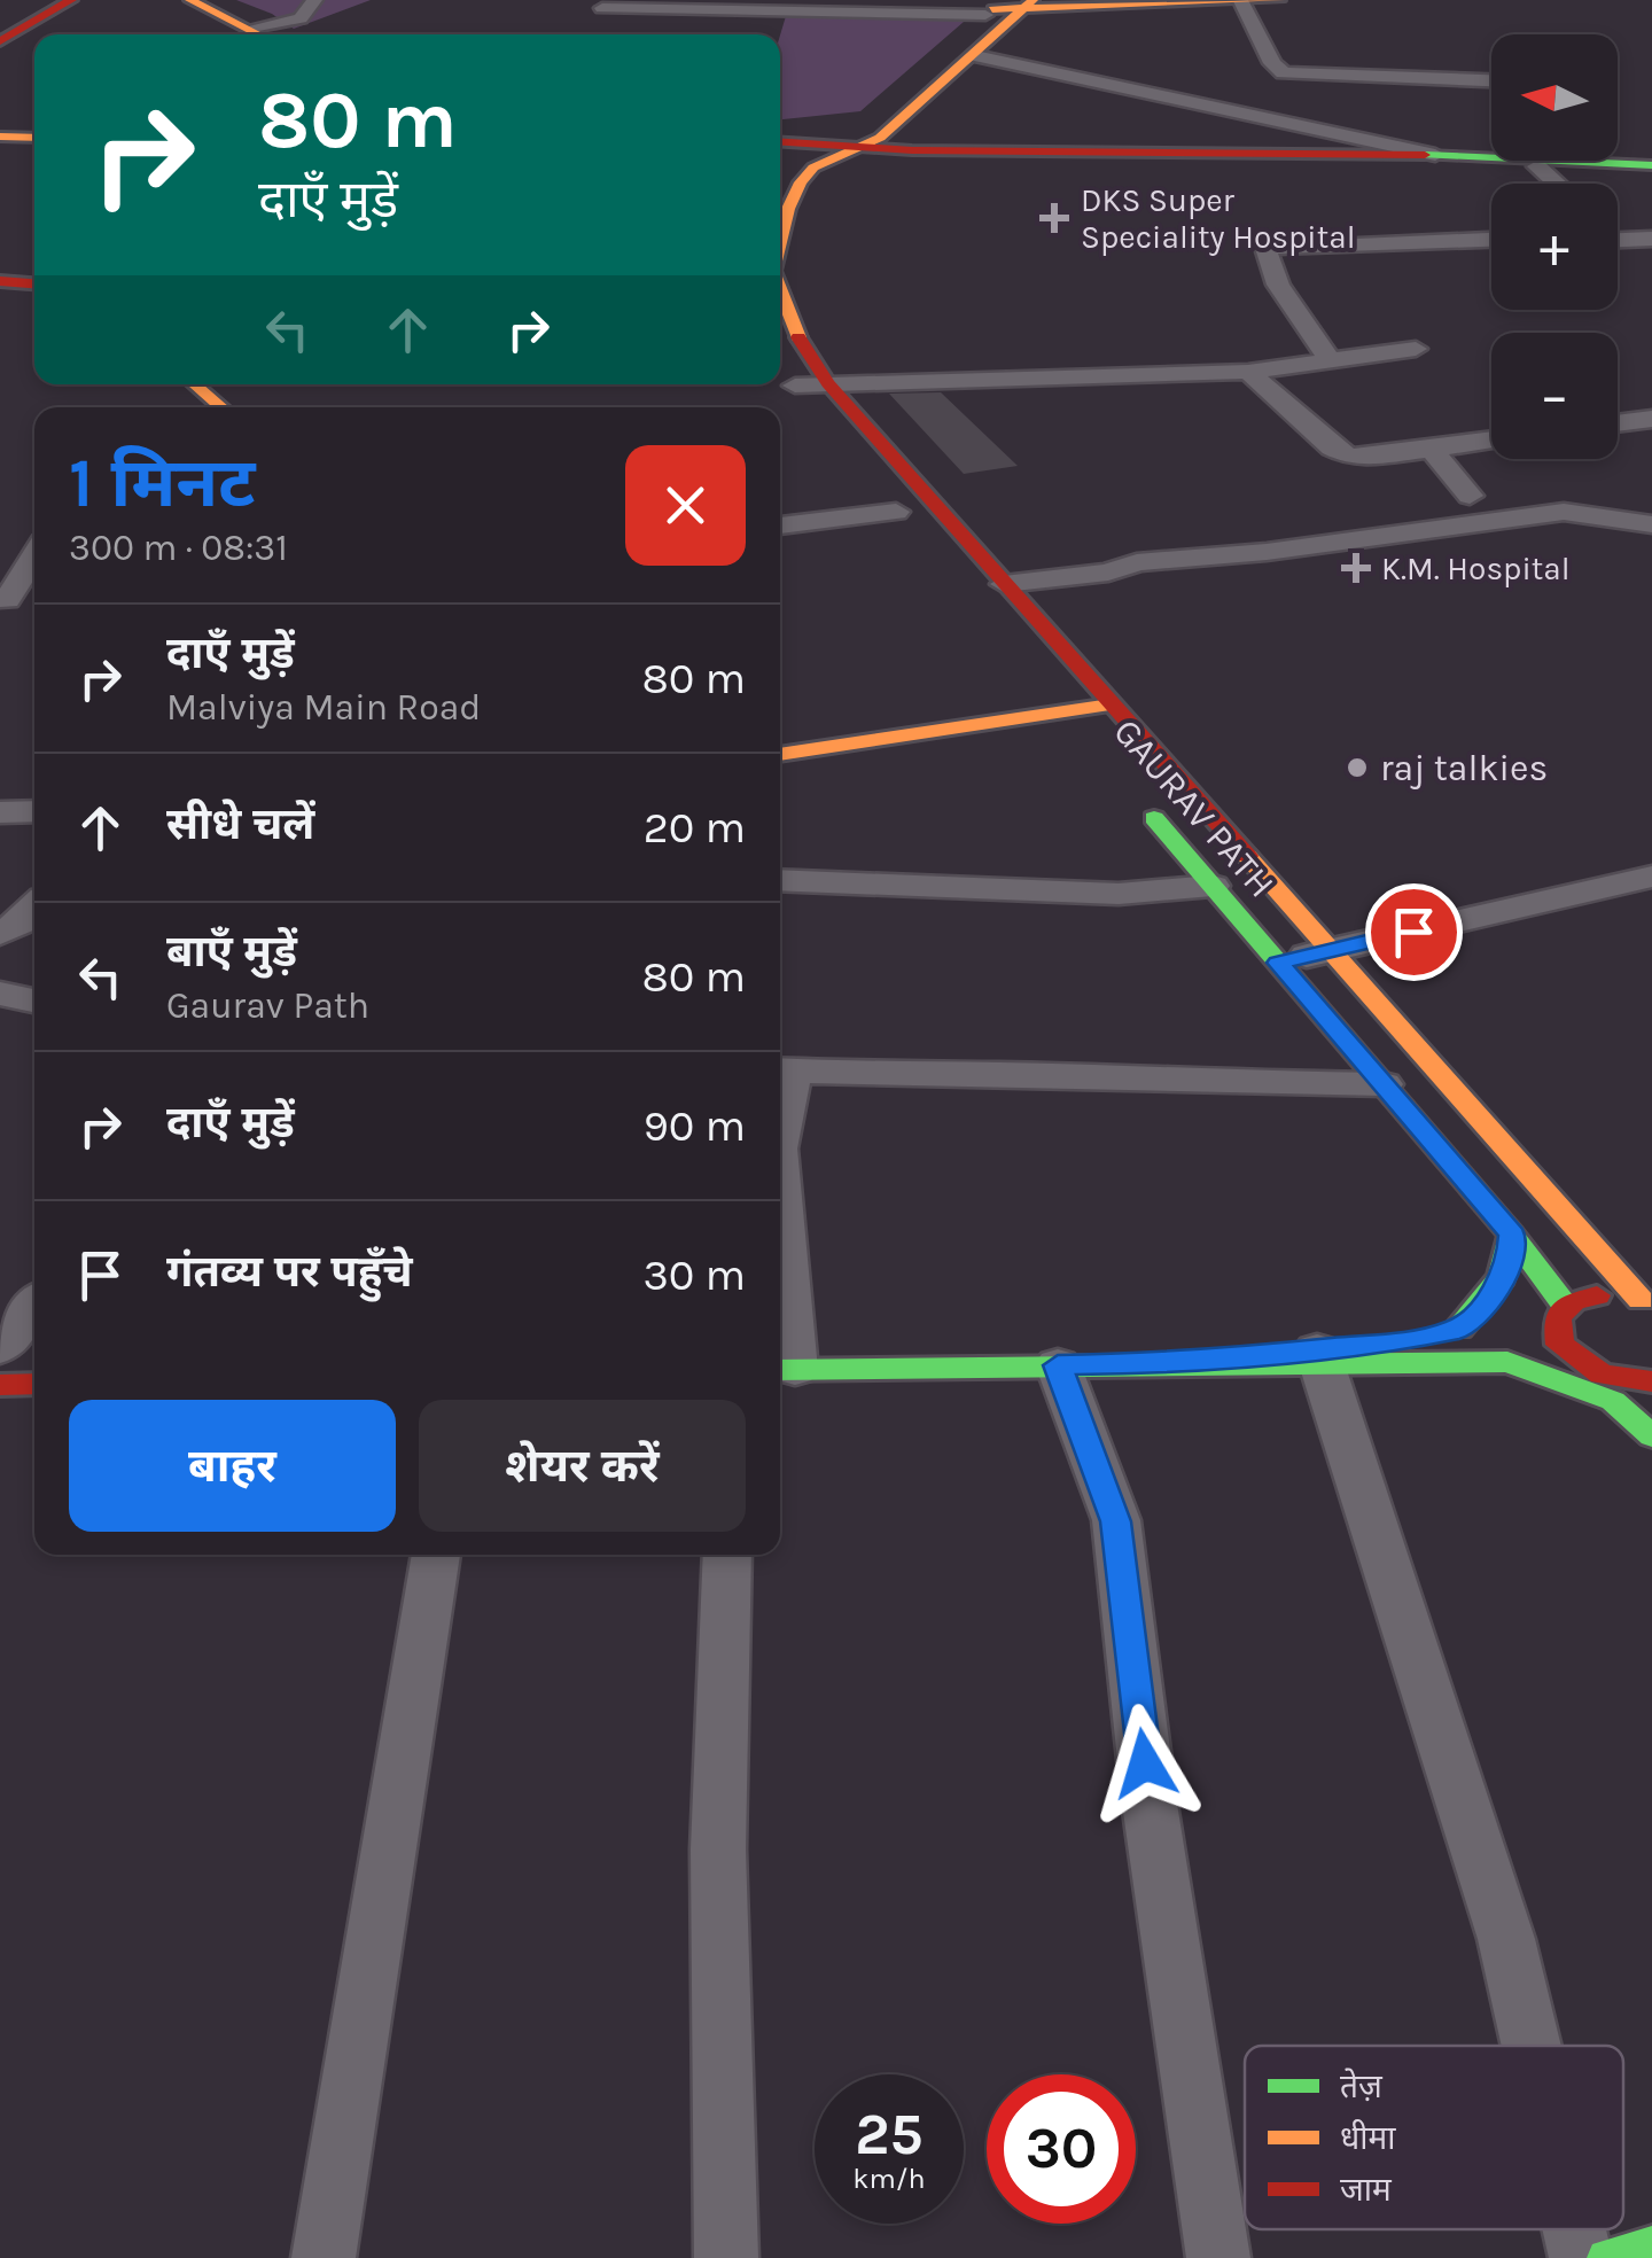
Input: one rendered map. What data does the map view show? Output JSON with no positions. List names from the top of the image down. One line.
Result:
{"streets":{"main road":["GAURAV PATH"]},"places":{"health":["DKS Super Speciality Hospital","K.M. Hospital"],"other":["raj talkies"]},"legend":["तेज़","धीमा","जाम"],"north":"left","page":{"map_buttons":["+","−"],"turn":["80 m","दाएँ मुड़ें"],"heading":["1 मिनट","300 m · 08:31"],"list":[{"name":"दाएँ मुड़ें","note":"Malviya Main Road","value":"80 m"},{"name":"सीधे चलें","value":"20 m"},{"name":"बाएँ मुड़ें","note":"Gaurav Path","value":"80 m"},{"name":"दाएँ मुड़ें","value":"90 m"},{"name":"गंतव्य पर पहुँचे","value":"30 m"}],"buttons":["बाहर","शेयर करें"],"speed":"25 km/h","limit":"30"}}
